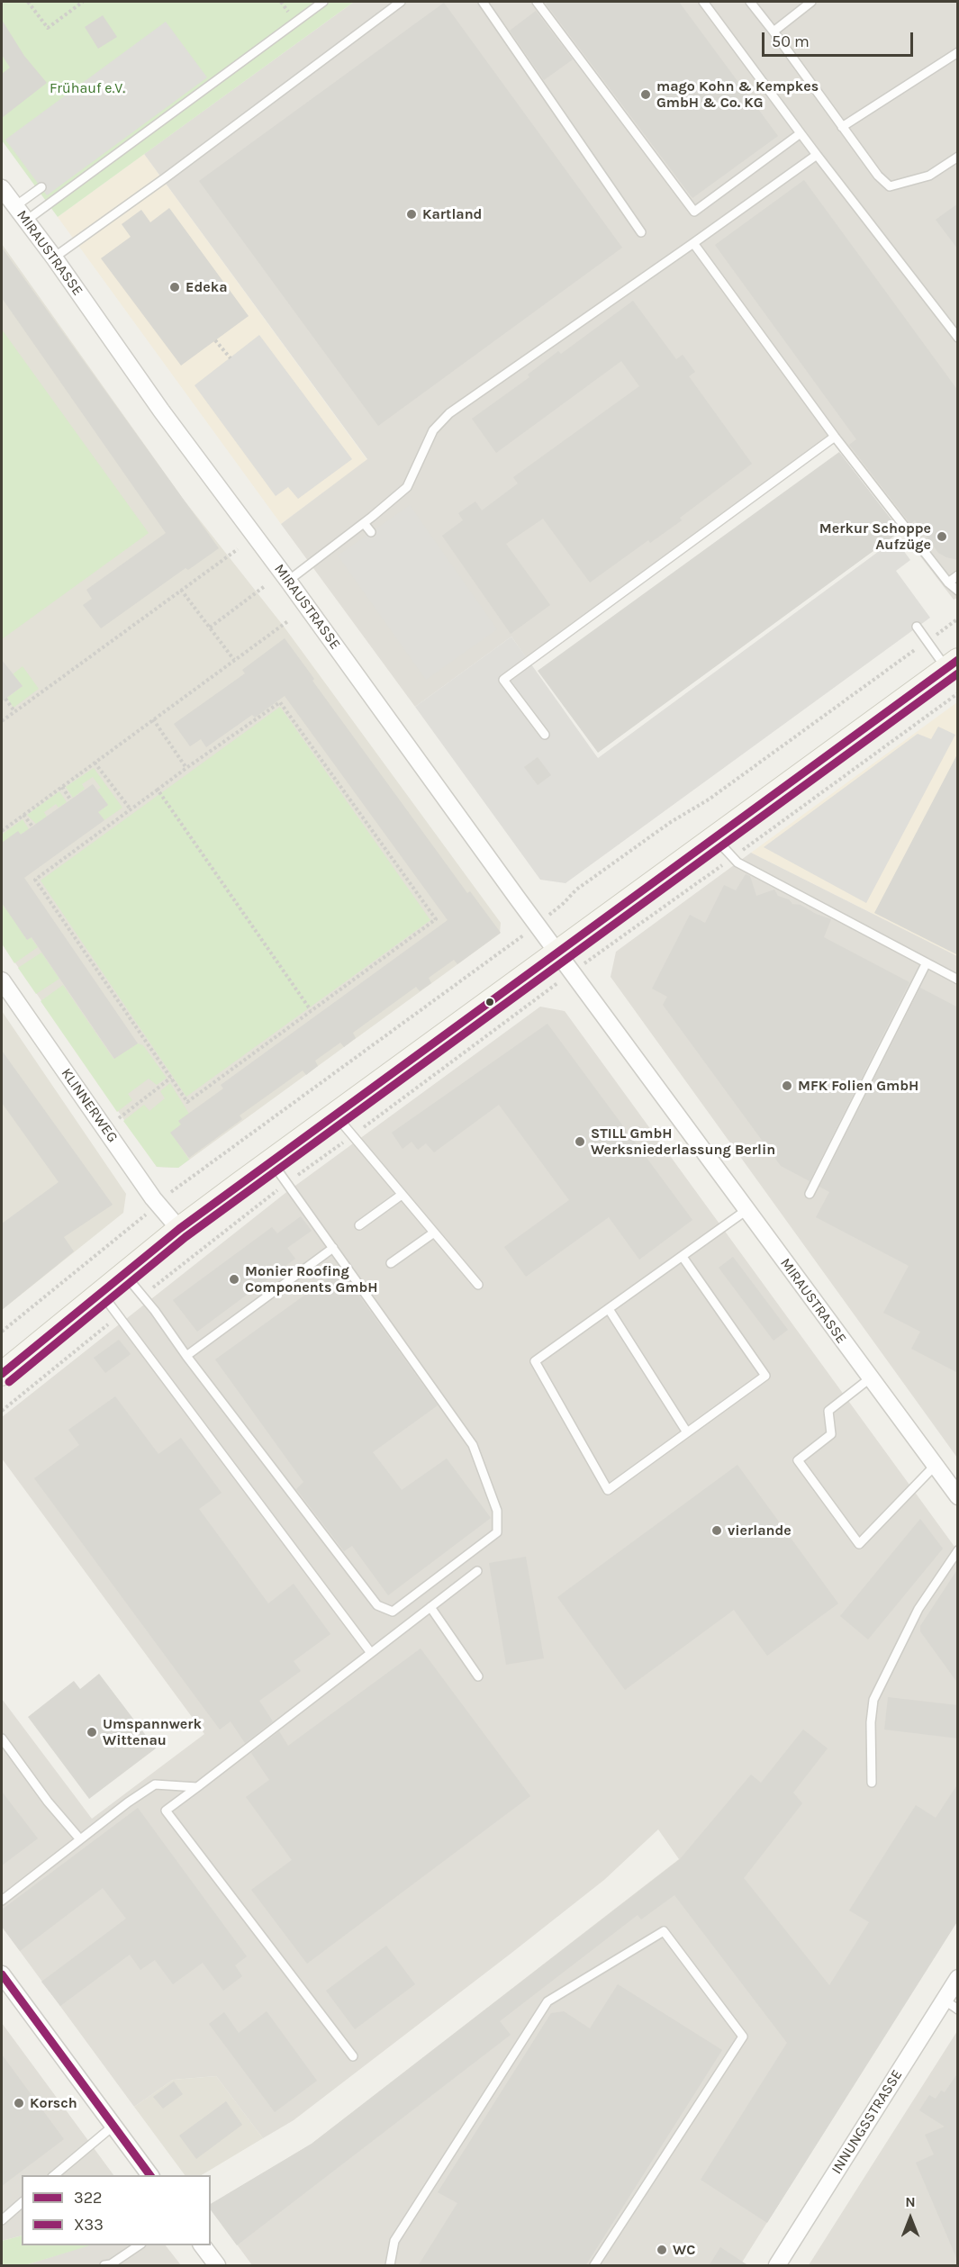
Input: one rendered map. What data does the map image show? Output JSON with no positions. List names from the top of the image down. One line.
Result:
{"streets":{"street":["MIRAUSTRASSE","KLINNERWEG","INNUNGSSTRASSE"]},"parks":["Frühauf e.V."],"places":["mago Kohn & Kempkes GmbH & Co. KG","Kartland","Edeka","Merkur Schoppe Aufzüge","MFK Folien GmbH","STILL GmbH Werksniederlassung Berlin","Monier Roofing Components GmbH","vierlande","Umspannwerk Wittenau","Korsch","WC"],"lines":["transit line 322","transit line X33"],"legend":["322","X33"],"scale_bar":"50 m","north":"top"}
